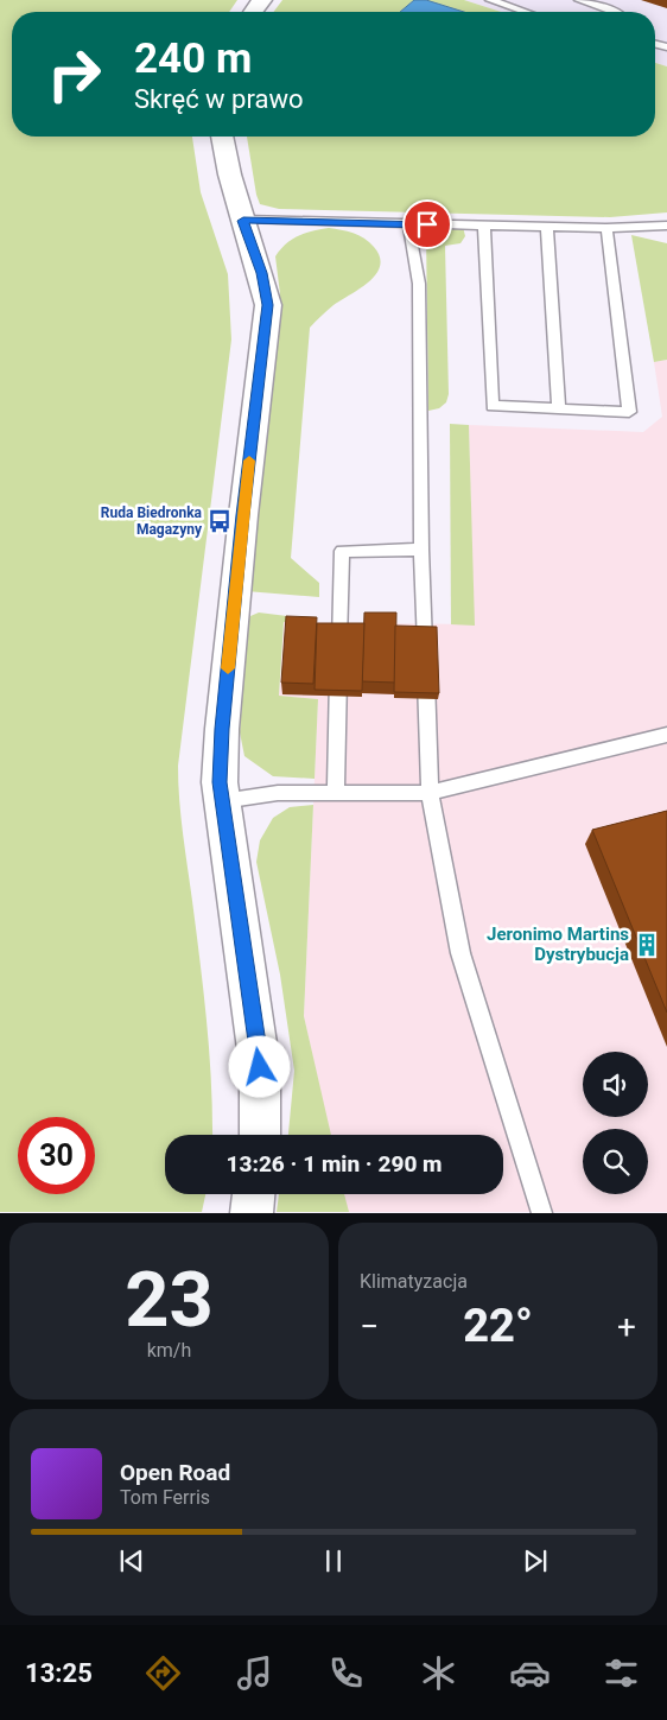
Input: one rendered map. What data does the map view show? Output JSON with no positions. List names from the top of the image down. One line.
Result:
{"places":{"bus stop":["Ruda Biedronka Magazyny"],"building":["Jeronimo Martins Dystrybucja"]},"page":{"turn":["240 m","Skręć w prawo"],"limit":"30","trip":"13:26 · 1 min · 290 m","tile":[["23","km/h"],"Klimatyzacja"],"heat":["−","22°","+"],"song":["Open Road","Tom Ferris"],"tabs":"13:25"}}
